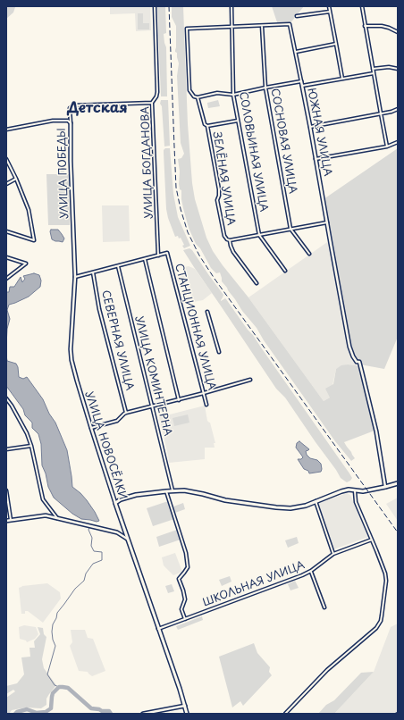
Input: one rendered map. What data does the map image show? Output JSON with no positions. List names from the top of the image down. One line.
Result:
{"streets":{"main road":["УЛИЦА НОВОСЁЛКИ"],"street":["ЮЖНАЯ УЛИЦА","СОСНОВАЯ УЛИЦА","СОЛОВЬИНАЯ УЛИЦА","УЛИЦА БОГДАНОВА","УЛИЦА ПОБЕДЫ","ЗЕЛЁНАЯ УЛИЦА","СТАНЦИОННАЯ УЛИЦА","СЕВЕРНАЯ УЛИЦА","УЛИЦА КОМИНТЕРНА","ШКОЛЬНАЯ УЛИЦА"]},"crossings":[["ЮЖНАЯ УЛИЦА","СОСНОВАЯ УЛИЦА"],["СОЛОВЬИНАЯ УЛИЦА","ЗЕЛЁНАЯ УЛИЦА"],["УЛИЦА БОГДАНОВА","УЛИЦА ПОБЕДЫ"],["УЛИЦА БОГДАНОВА","СТАНЦИОННАЯ УЛИЦА"],["УЛИЦА ПОБЕДЫ","УЛИЦА НОВОСЁЛКИ"],["УЛИЦА НОВОСЁЛКИ","ШКОЛЬНАЯ УЛИЦА"]],"districts":["Детская"]}
